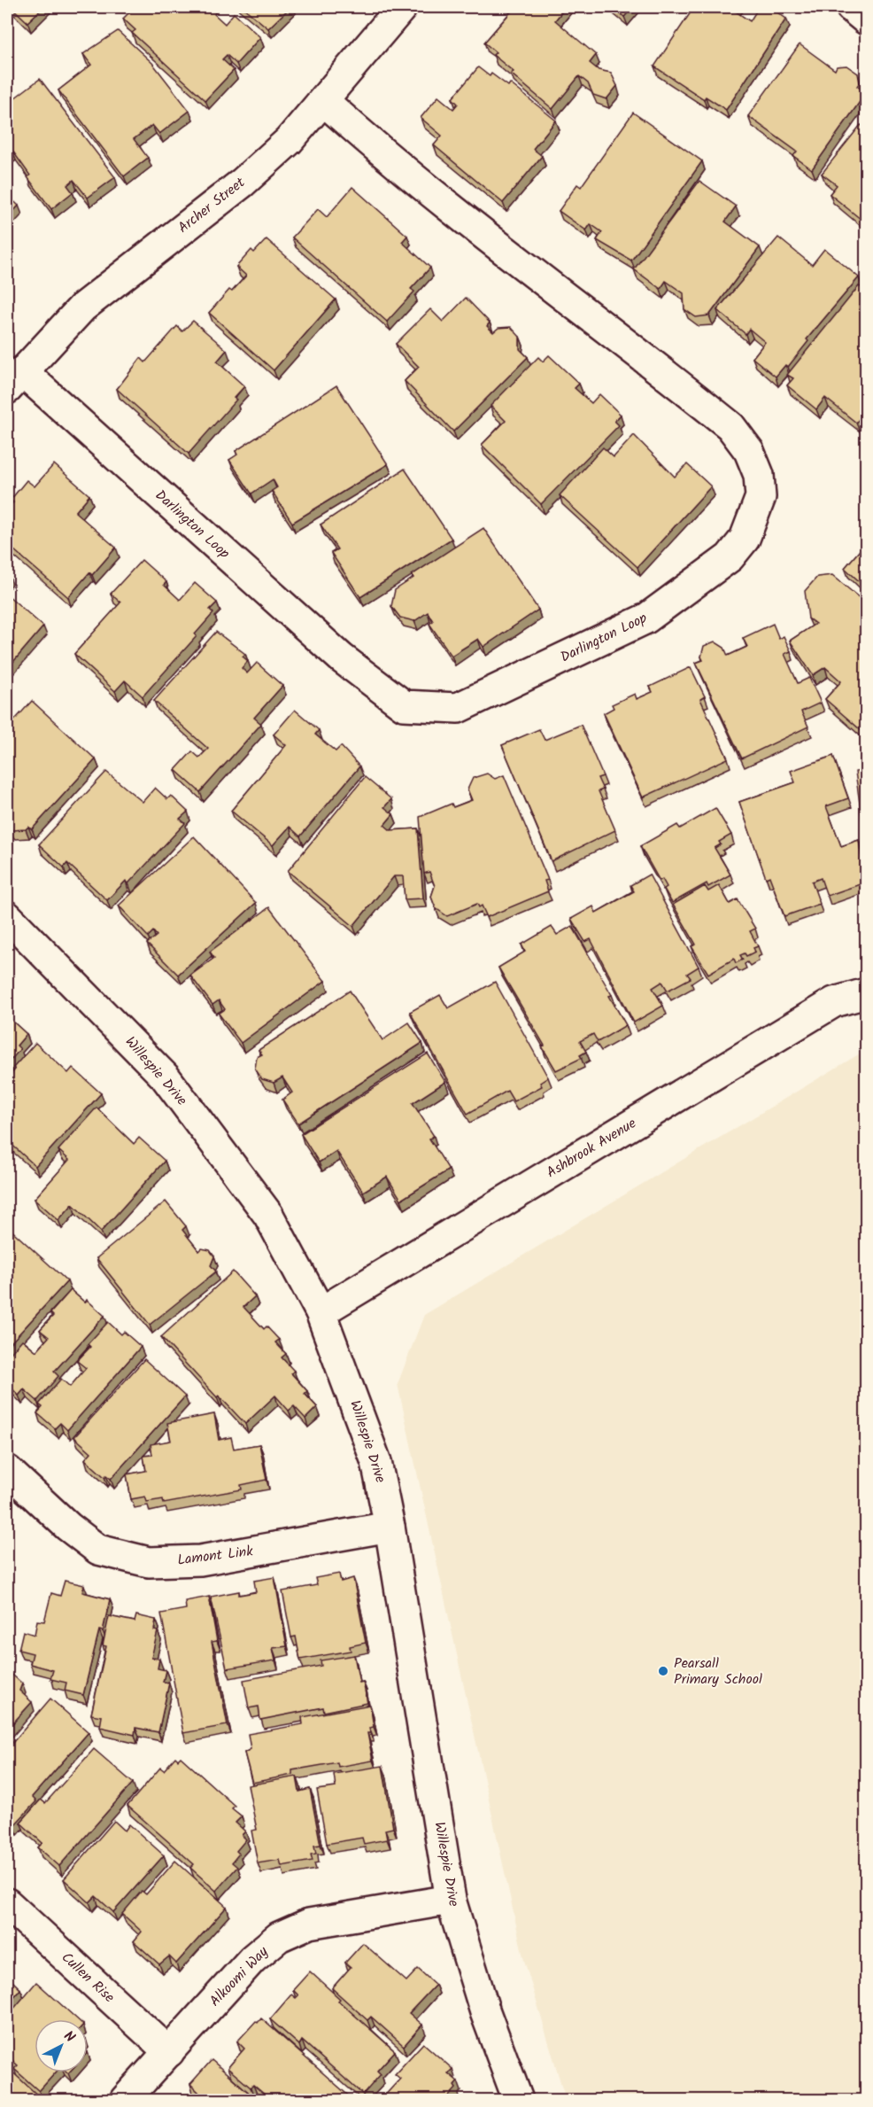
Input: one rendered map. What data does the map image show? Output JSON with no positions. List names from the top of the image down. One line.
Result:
{"streets":{"street":["Archer Street","Darlington Loop","Willespie Drive","Ashbrook Avenue","Lamont Link","Alkoomi Way","Cullen Rise"]},"crossings":[["Archer Street","Darlington Loop"],["Willespie Drive","Ashbrook Avenue"],["Willespie Drive","Lamont Link"],["Willespie Drive","Alkoomi Way"],["Alkoomi Way","Cullen Rise"]],"places":["Pearsall Primary School"],"north":"top right"}
